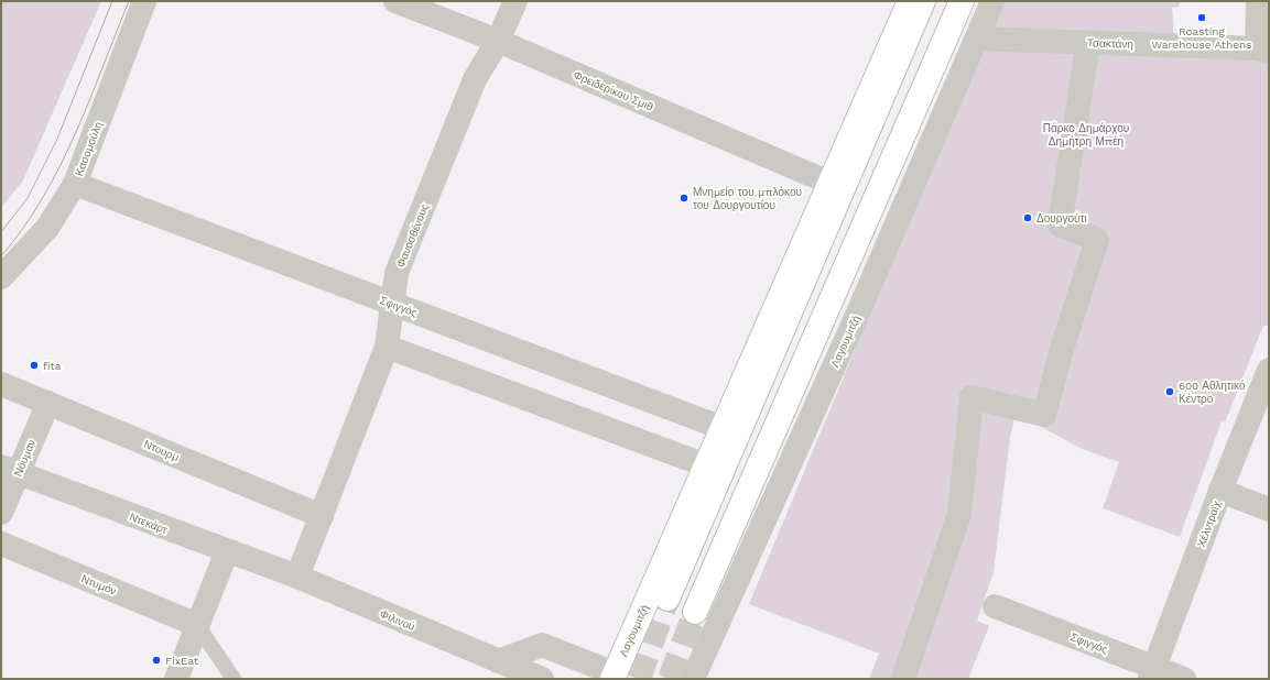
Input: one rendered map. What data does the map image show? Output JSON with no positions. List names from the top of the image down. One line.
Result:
{"streets":{"main road":["Λαγουμιτζή"],"street":["Τσακτάνη","Φρειδερίκου Σμιθ","Κασομούλη","Φανοσθένους","Σφιγγός","Ντουρμ","Νόυμαν","Ντεκάρτ","Χέλντραϊχ","Ντυμόν","Φιλινού"]},"crossings":[["Τσακτάνη","Λαγουμιτζή"],["Φρειδερίκου Σμιθ","Φανοσθένους"],["Φρειδερίκου Σμιθ","Λαγουμιτζή"],["Κασομούλη","Σφιγγός"],["Φανοσθένους","Σφιγγός"],["Φανοσθένους","Ντουρμ"],["Φανοσθένους","Ντεκάρτ"],["Φανοσθένους","Φιλινού"],["Σφιγγός","Λαγουμιτζή"],["Σφιγγός","Χέλντραϊχ"],["Ντουρμ","Νόυμαν"],["Νόυμαν","Ντεκάρτ"],["Ντεκάρτ","Φιλινού"]],"parks":["Πάρκο Δημάρχου Δημήτρη Μπέη"],"places":["Roasting Warehouse Athens","Μνημείο του μπλόκου του Δουργουτίου","Δουργούτι","fita","60ο Αθλητικό Κέντρο","FixEat"]}
